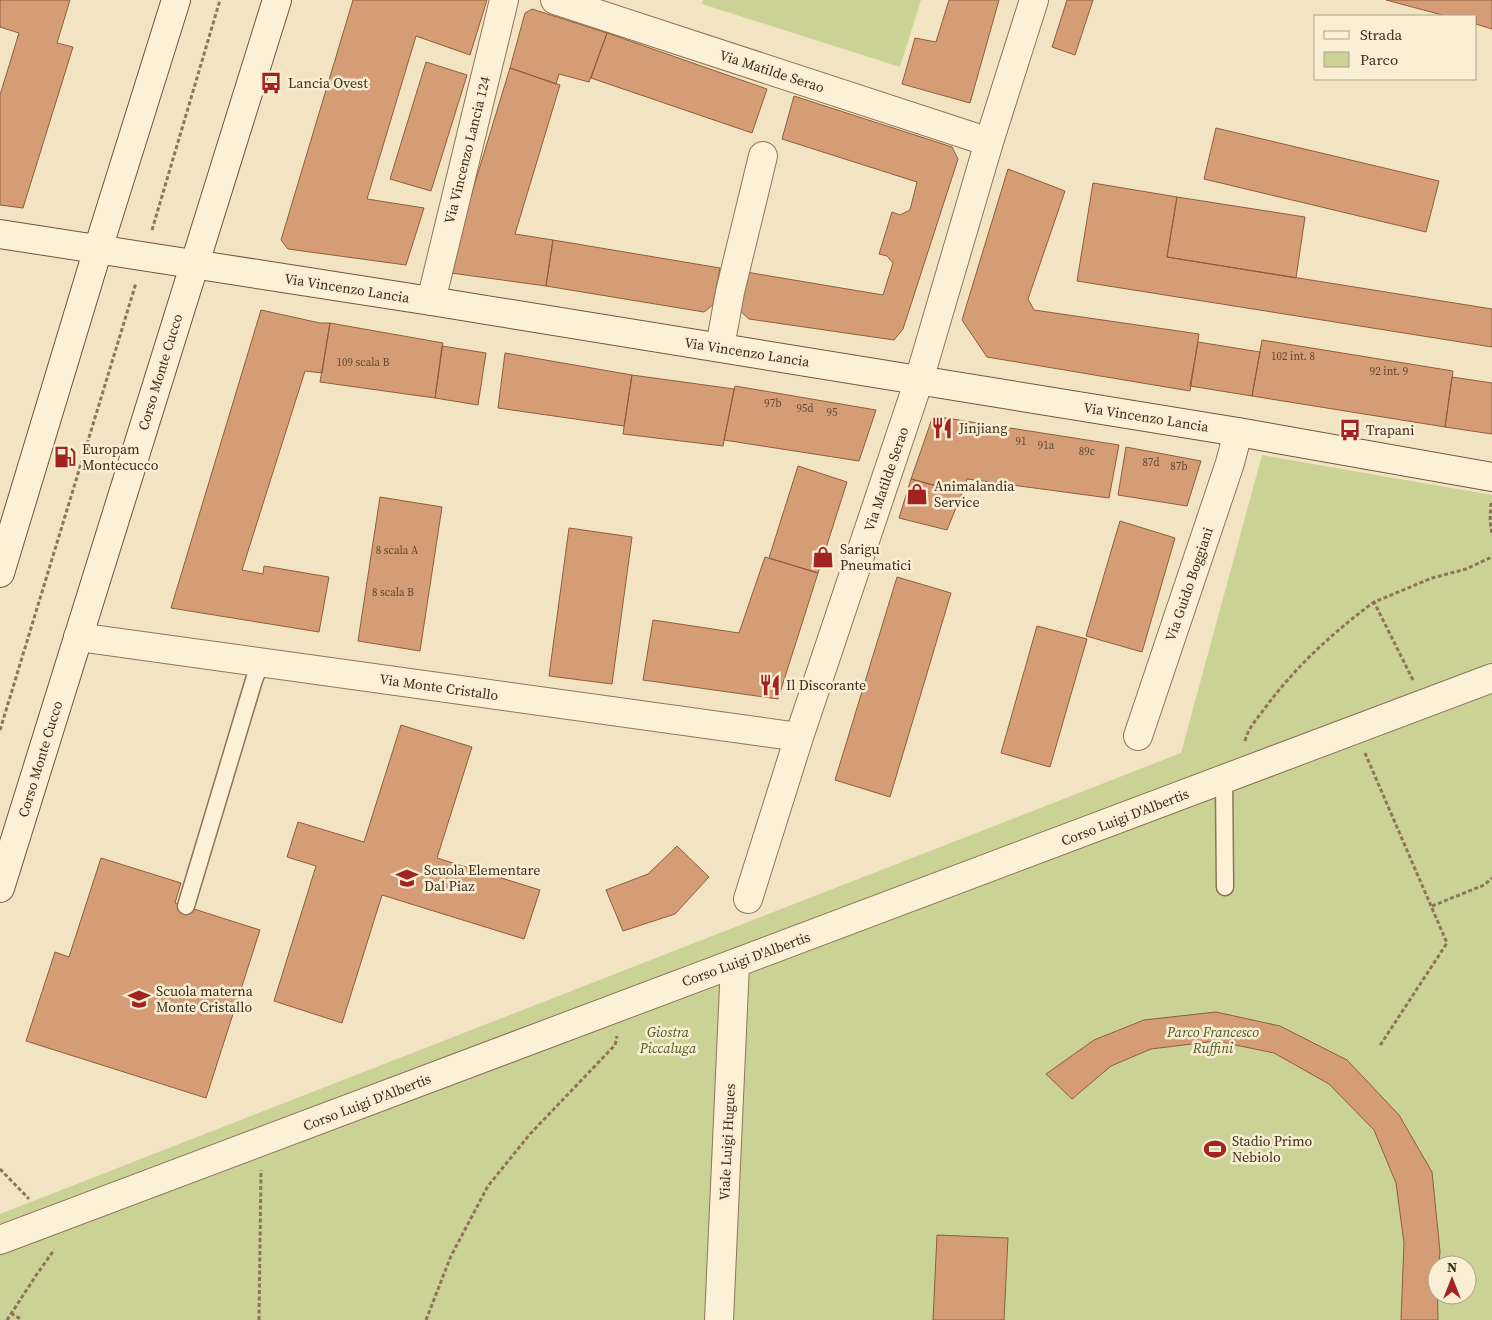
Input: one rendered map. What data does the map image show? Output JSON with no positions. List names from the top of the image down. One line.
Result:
{"streets":{"street":["Via Matilde Serao","Via Vincenzo Lancia 124","Via Vincenzo Lancia","Corso Monte Cucco","Via Guido Boggiani","Via Monte Cristallo","Corso Luigi D'Albertis","Viale Luigi Hugues"]},"crossings":[["Via Matilde Serao","Via Vincenzo Lancia"],["Via Matilde Serao","Via Monte Cristallo"],["Via Vincenzo Lancia 124","Via Vincenzo Lancia"],["Via Vincenzo Lancia","Corso Monte Cucco"],["Via Vincenzo Lancia","Via Guido Boggiani"],["Corso Monte Cucco","Via Monte Cristallo"],["Corso Luigi D'Albertis","Viale Luigi Hugues"]],"parks":["Giostra Piccaluga","Parco Francesco Ruffini"],"places":{"bus stop":["Lancia Ovest","Trapani"],"restaurant":["Jinjiang","Il Discorante"],"fuel station":["Europam Montecucco"],"shop":["Animalandia Service","Sarigu Pneumatici"],"school or university":["Scuola Elementare Dal Piaz","Scuola materna Monte Cristallo"],"sports":["Stadio Primo Nebiolo"]},"house_numbers":["102 int. 8","109 scala B","92 int. 9","97b","95d","95","91","91a","89c","87d","87b","8 scala A","8 scala B"],"legend":["Strada","Parco"],"north":"top"}
